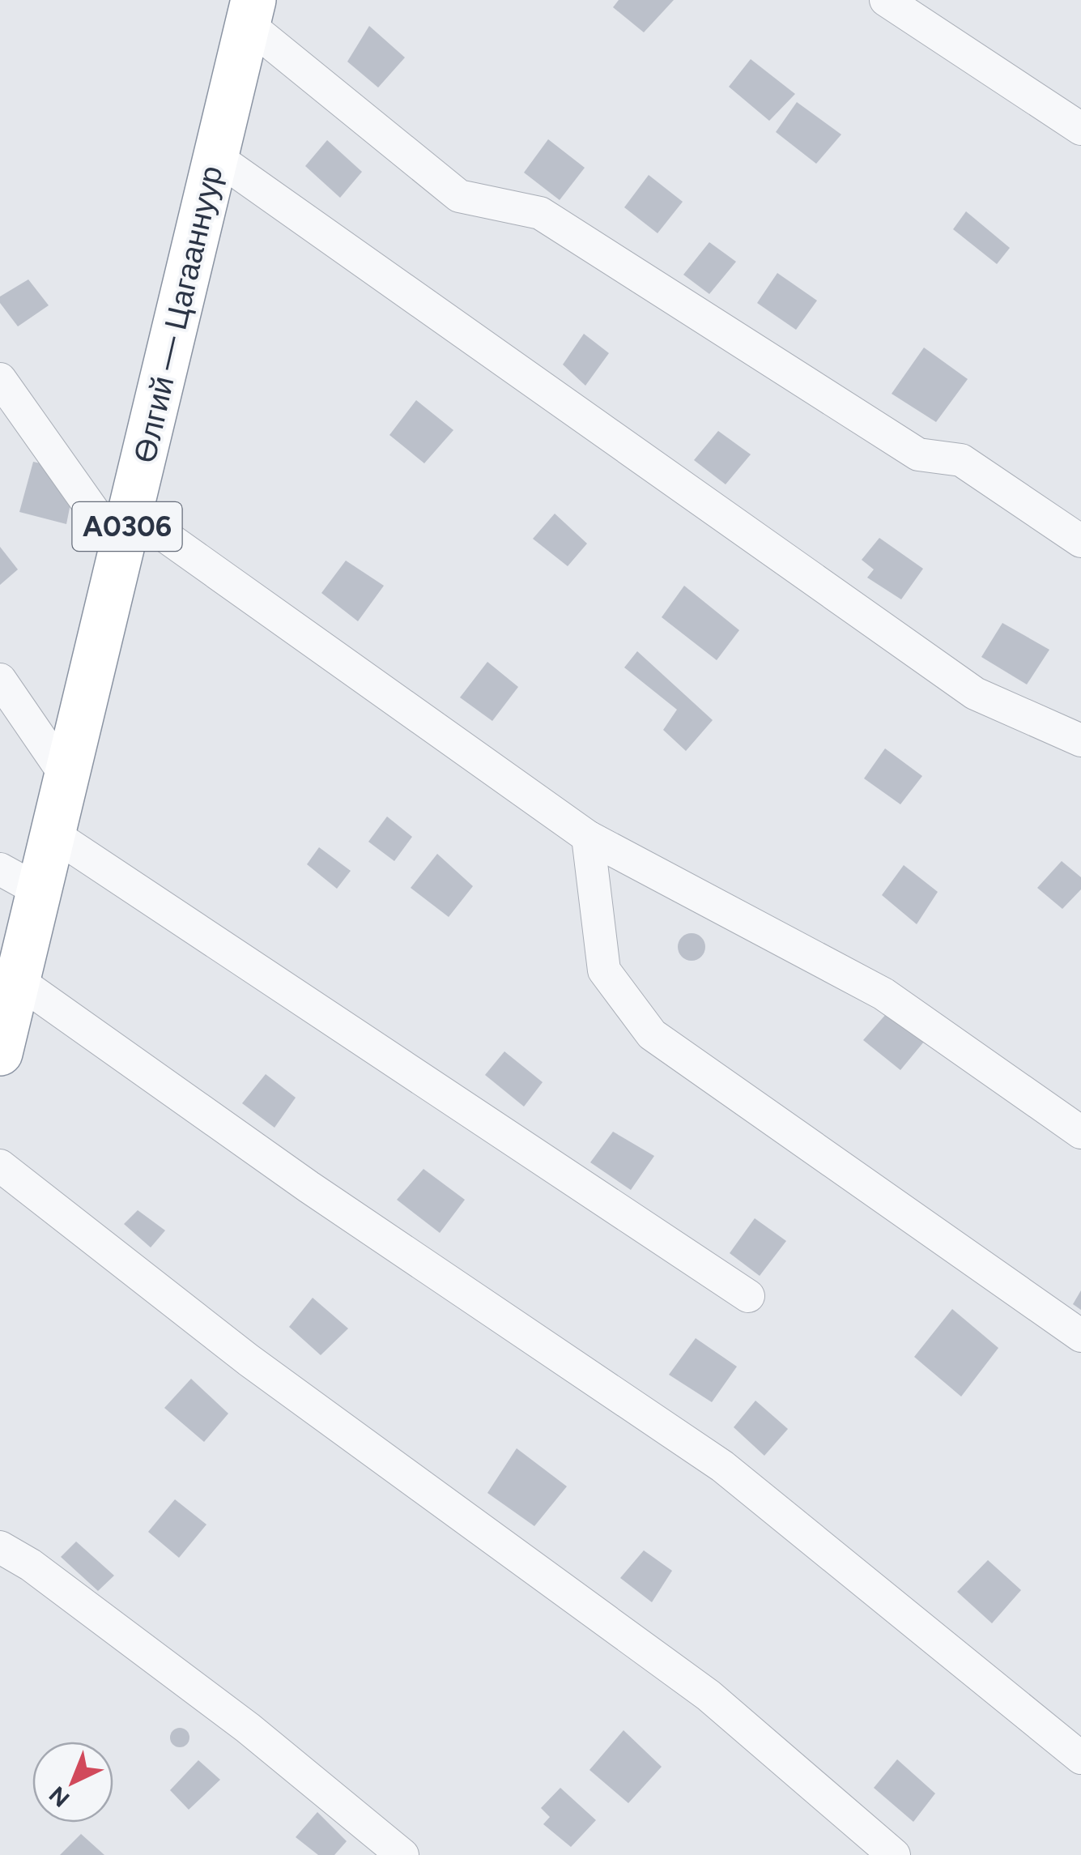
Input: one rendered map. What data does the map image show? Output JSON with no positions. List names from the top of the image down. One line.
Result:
{"streets":{"highway":["Өлгий — Цагааннуур","A0306"]},"north":"bottom left"}
